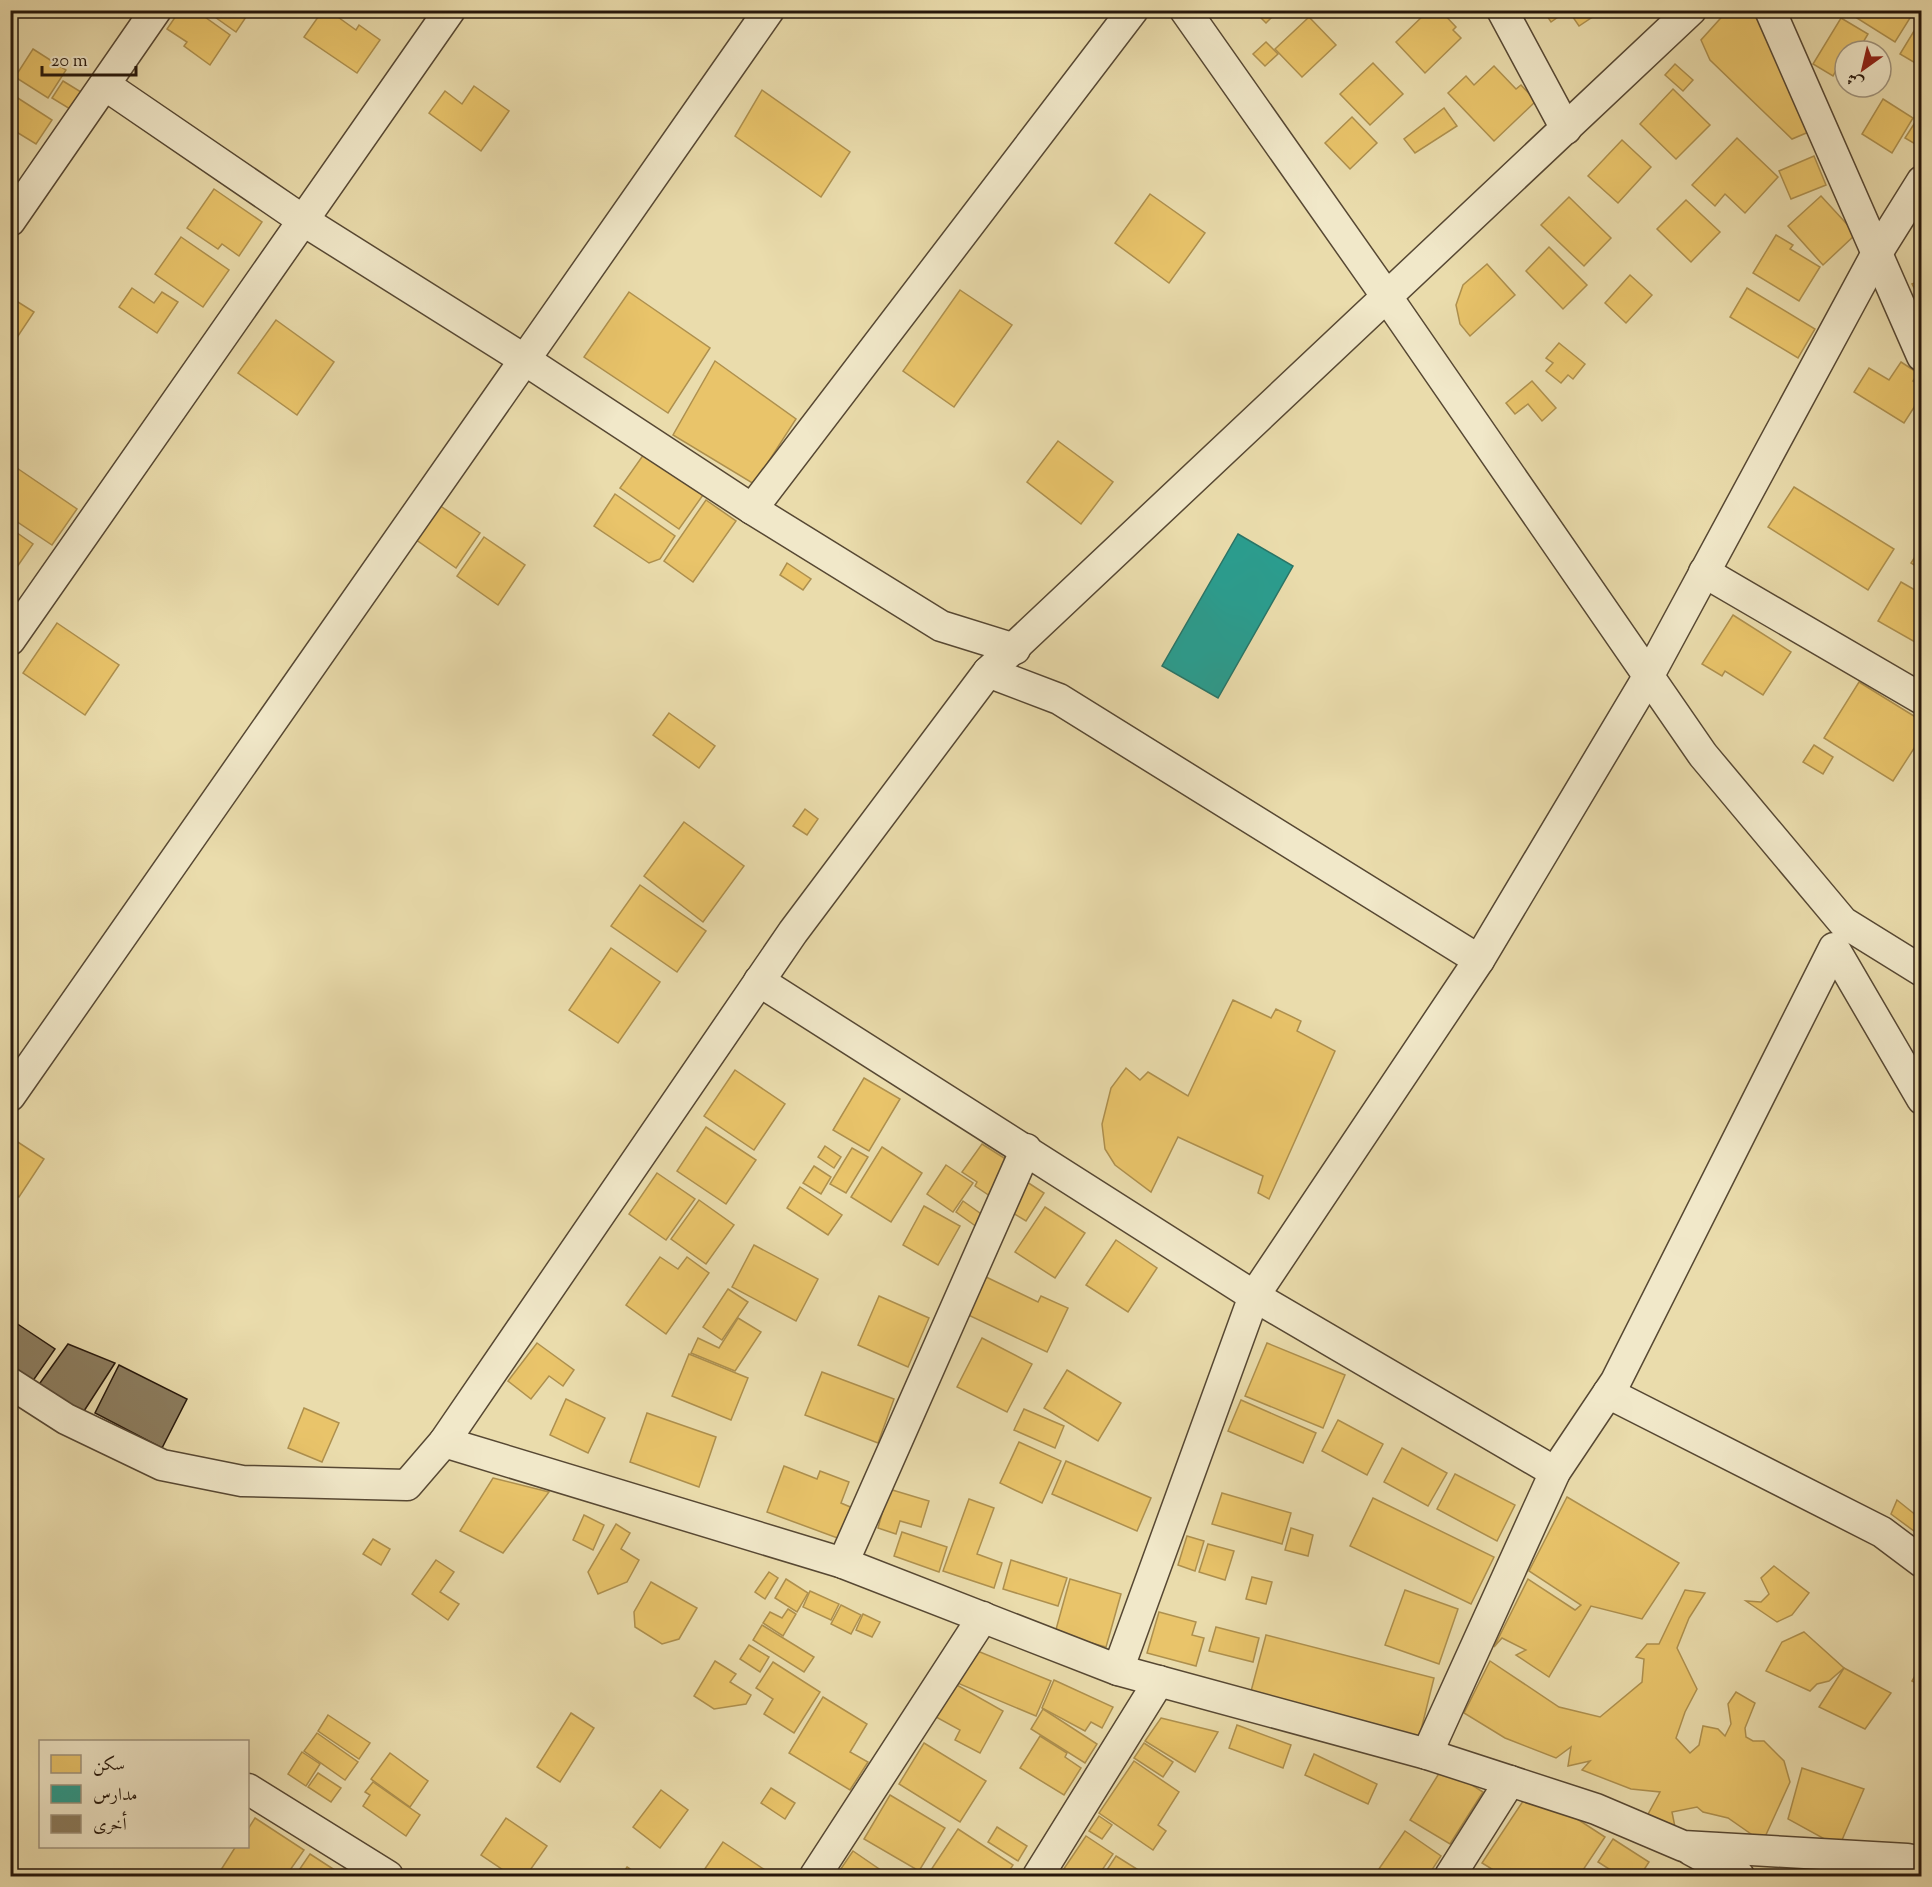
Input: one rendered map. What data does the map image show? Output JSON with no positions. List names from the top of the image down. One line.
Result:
{"legend":["سكن","مدارس","أخرى"],"scale_bar":"20 m","north":"bottom left"}
